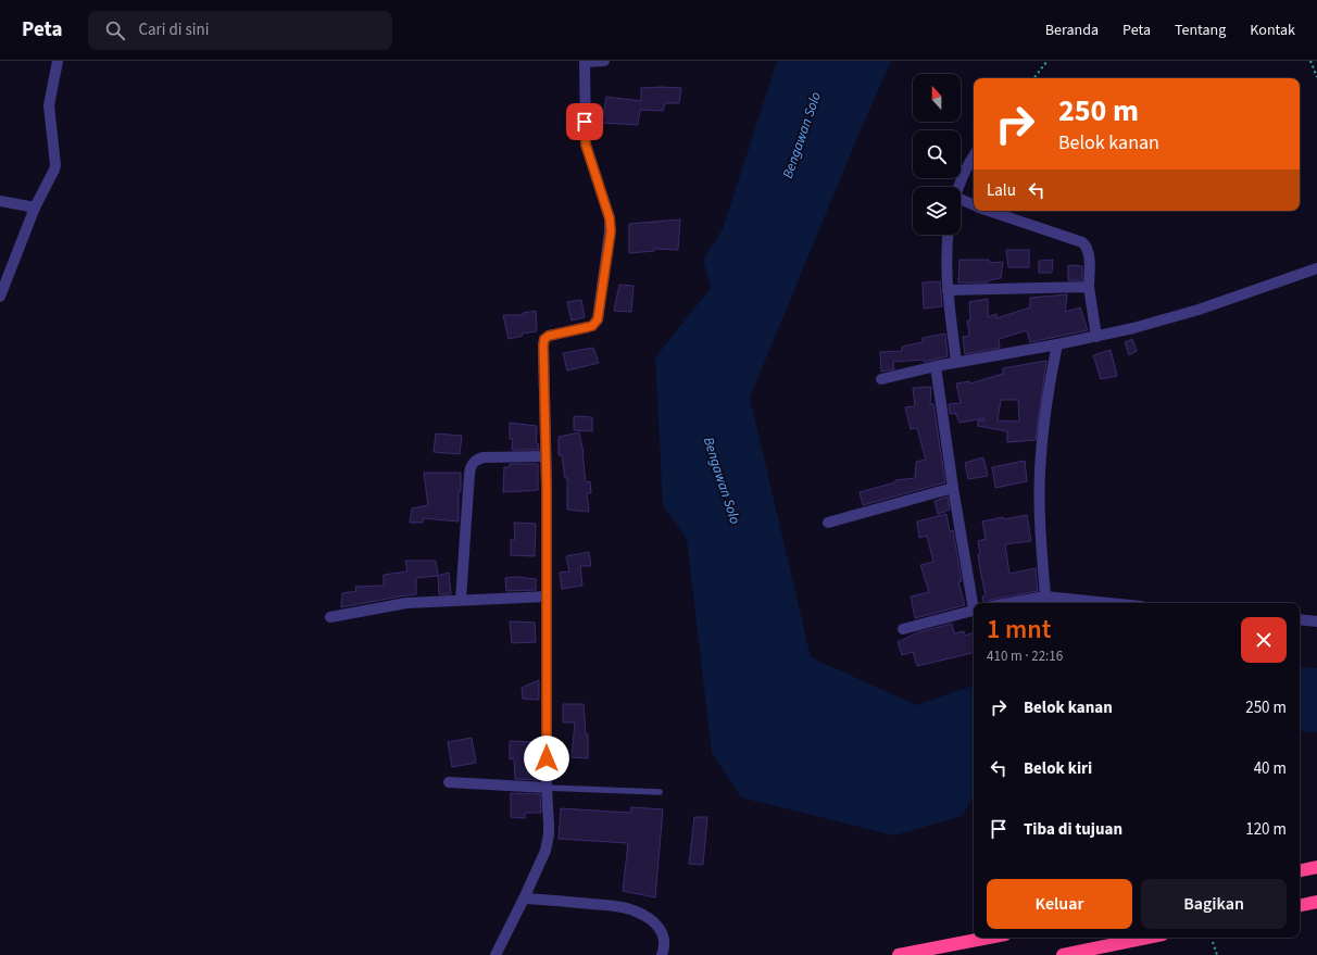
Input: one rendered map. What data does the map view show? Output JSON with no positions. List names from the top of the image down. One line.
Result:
{"water":["Bengawan Solo"],"north":"top","page":{"header":"Peta","search":"Cari di sini","nav":["Beranda","Peta","Tentang","Kontak"],"turn":["250 m","Belok kanan"],"then":"Lalu","heading":["1 mnt","410 m · 22:16"],"list":[{"name":"Belok kanan","value":"250 m"},{"name":"Belok kiri","value":"40 m"},{"name":"Tiba di tujuan","value":"120 m"}],"buttons":["Keluar","Bagikan"]}}
